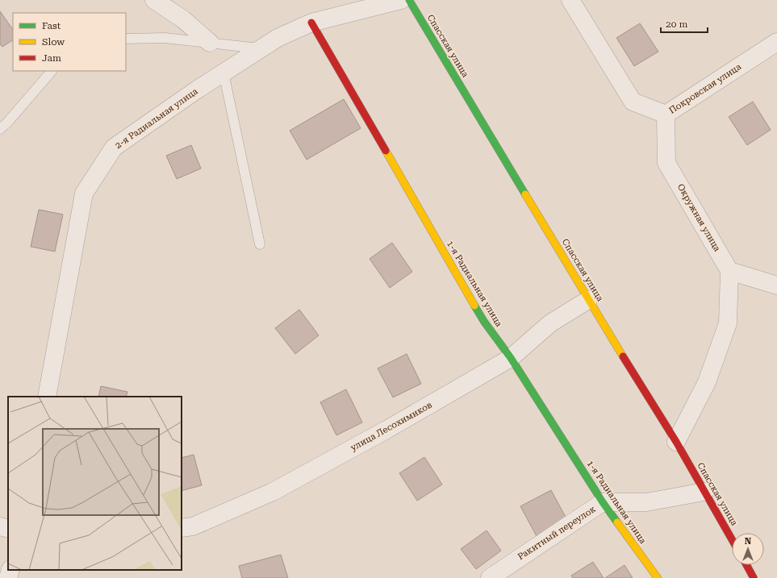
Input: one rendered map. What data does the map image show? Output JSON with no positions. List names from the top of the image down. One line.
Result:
{"streets":{"street":["Спасская улица","Покровская улица","2-я Радиальная улица","Окружная улица","1-я Радиальная улица","улица Лесохимиков","Ракитный переулок"]},"crossings":[["Спасская улица","улица Лесохимиков"],["Спасская улица","Ракитный переулок"],["Покровская улица","Окружная улица"],["2-я Радиальная улица","1-я Радиальная улица"],["1-я Радиальная улица","улица Лесохимиков"],["1-я Радиальная улица","Ракитный переулок"]],"legend":["Fast","Slow","Jam"],"scale_bar":"20 m","north":"top"}
